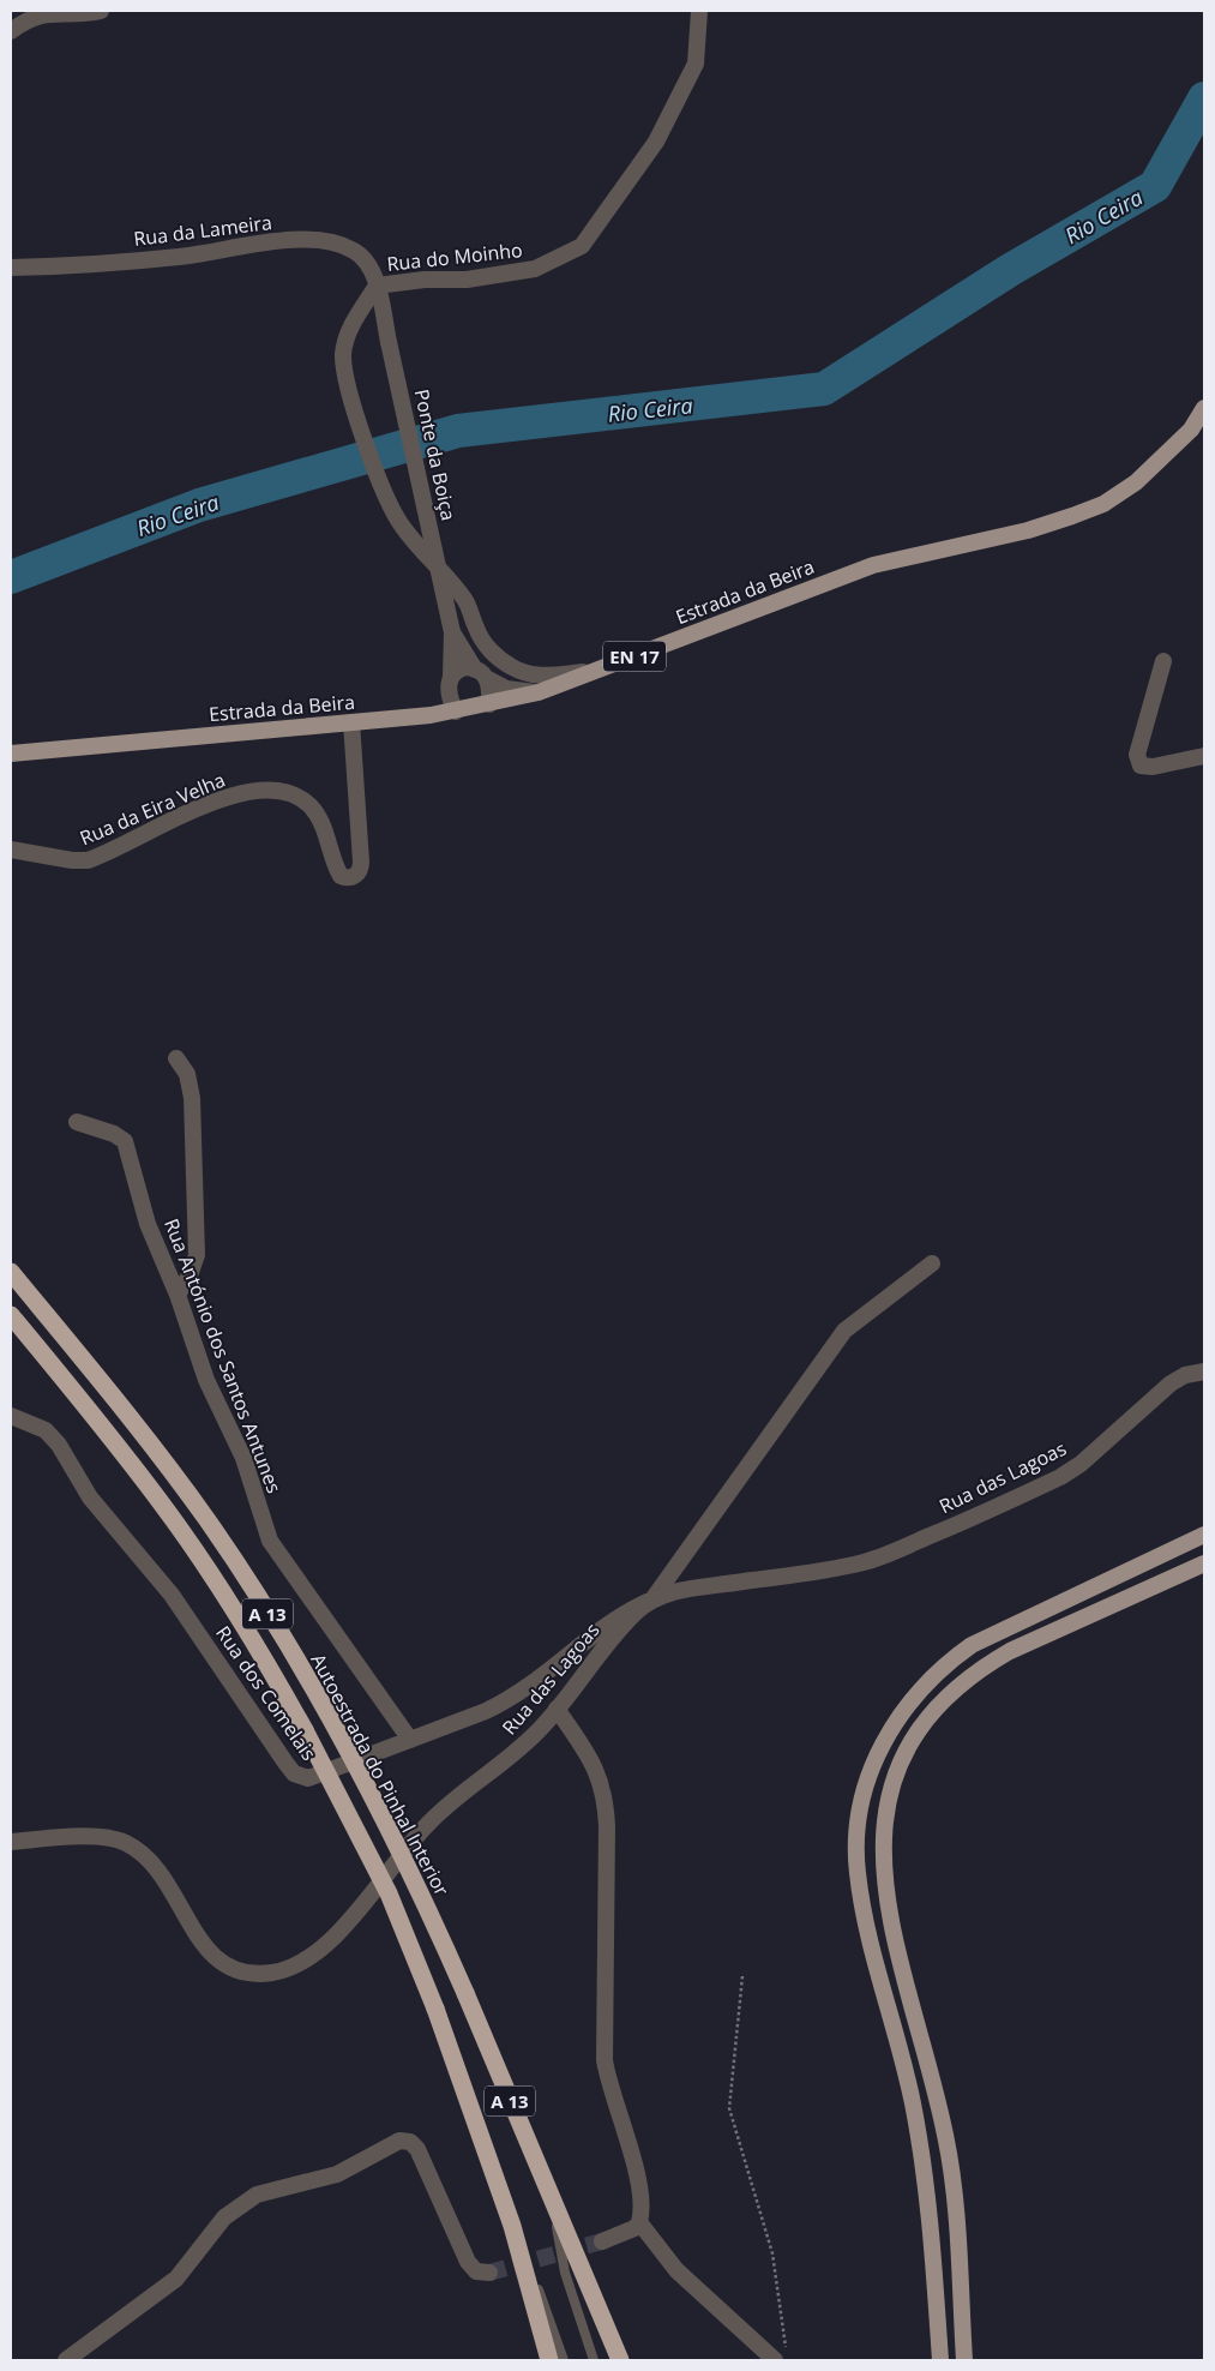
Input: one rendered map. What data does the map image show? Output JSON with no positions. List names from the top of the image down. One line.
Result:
{"streets":{"highway":["A 13","Autoestrada do Pinhal Interior"],"main road":["Estrada da Beira","EN 17"],"street":["Rua da Lameira","Rua do Moinho","Ponte da Boiça","Rua da Eira Velha","Rua António dos Santos Antunes","Rua das Lagoas","Rua dos Comelais"]},"crossings":[["Rua da Lameira","Rua do Moinho"],["Rua da Lameira","Ponte da Boiça"],["Rua do Moinho","Ponte da Boiça"],["Rua do Moinho","Estrada da Beira"],["Ponte da Boiça","Estrada da Beira"],["Estrada da Beira","Rua da Eira Velha"],["Rua António dos Santos Antunes","Rua dos Comelais"],["Rua das Lagoas","Rua dos Comelais"],["A 13","Autoestrada do Pinhal Interior"]],"water":["Rio Ceira"]}
